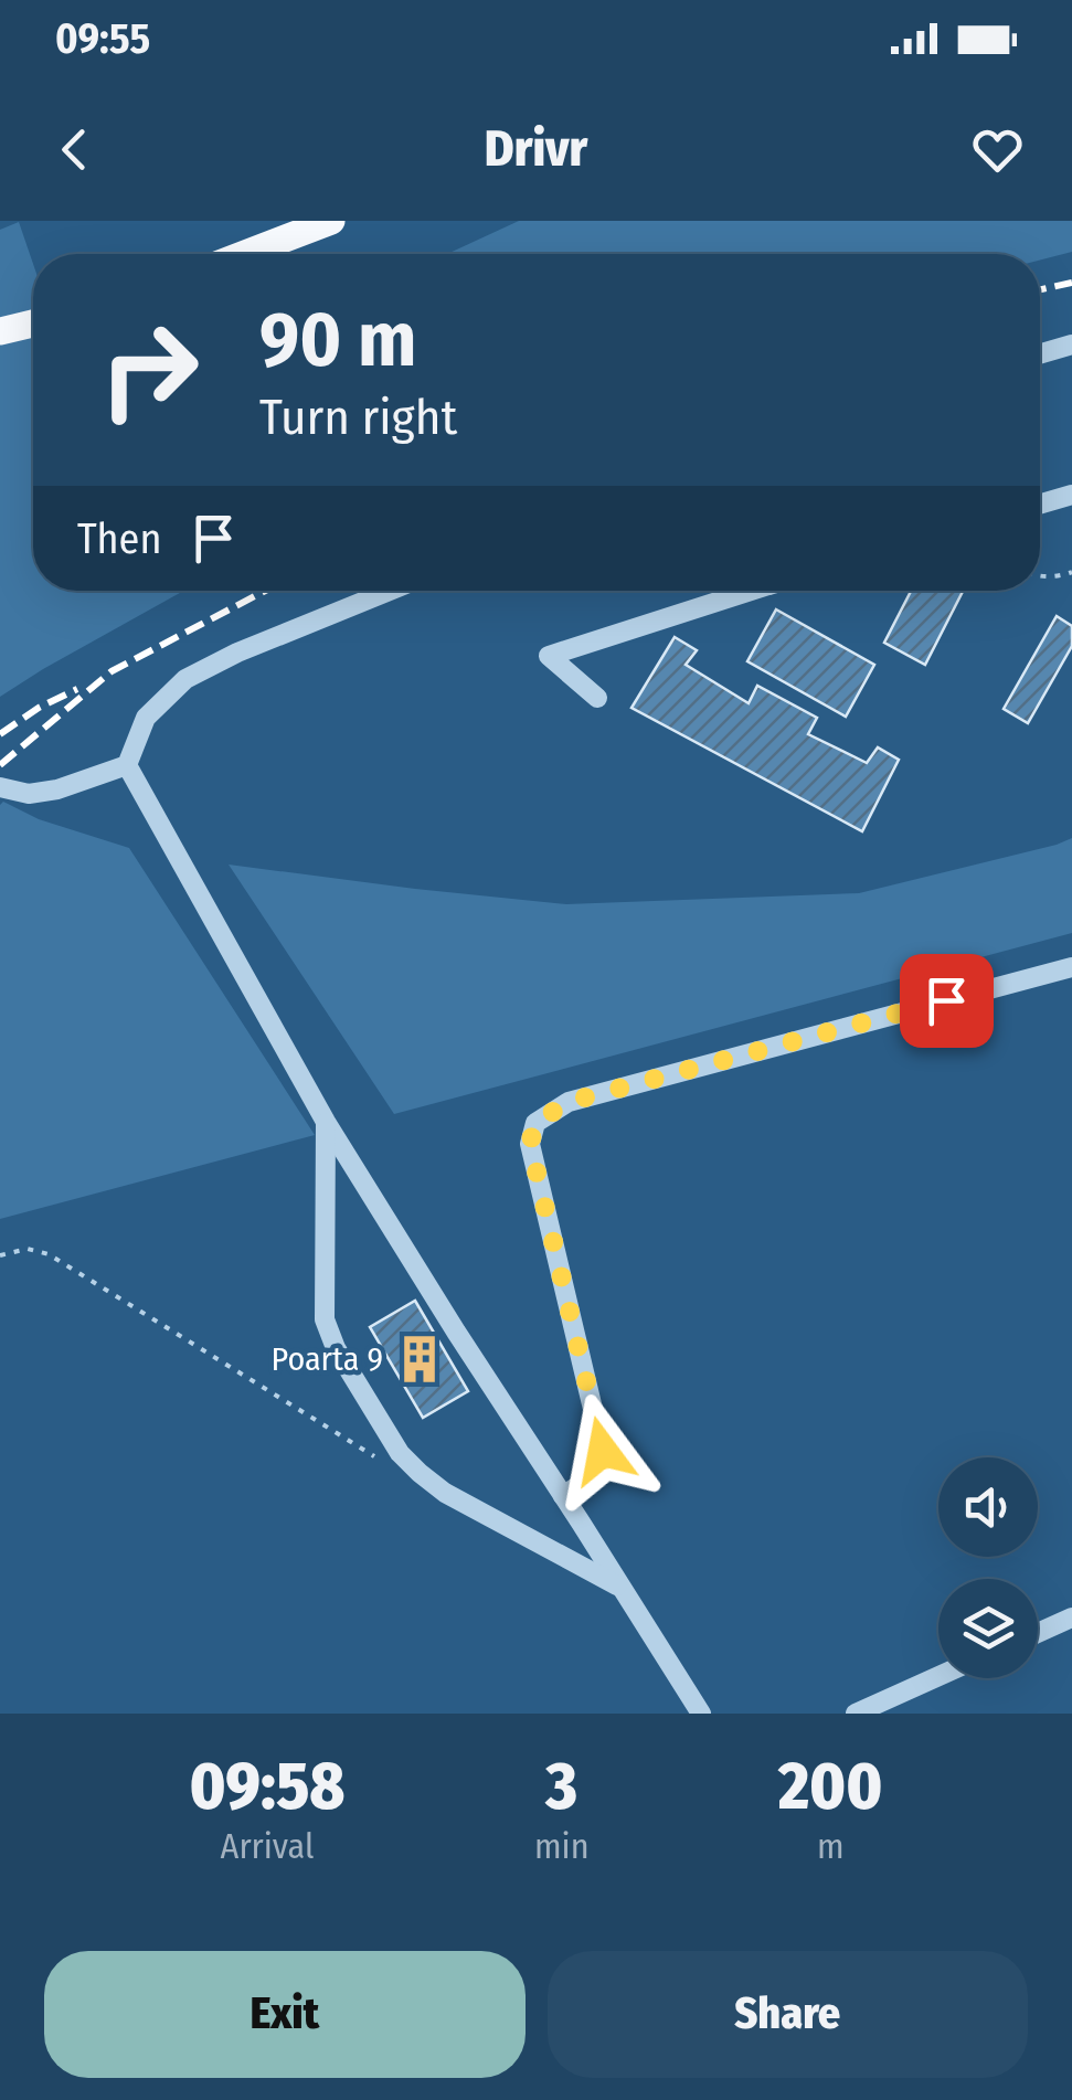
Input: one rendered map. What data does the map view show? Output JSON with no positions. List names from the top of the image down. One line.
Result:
{"places":{"building":["Poarta 9"]},"page":{"status":"09:55","header":"Drivr","turn":["90 m","Turn right"],"then":"Then","eta":["09:58","Arrival","3","min","200","m"],"buttons":["Exit","Share"]}}
